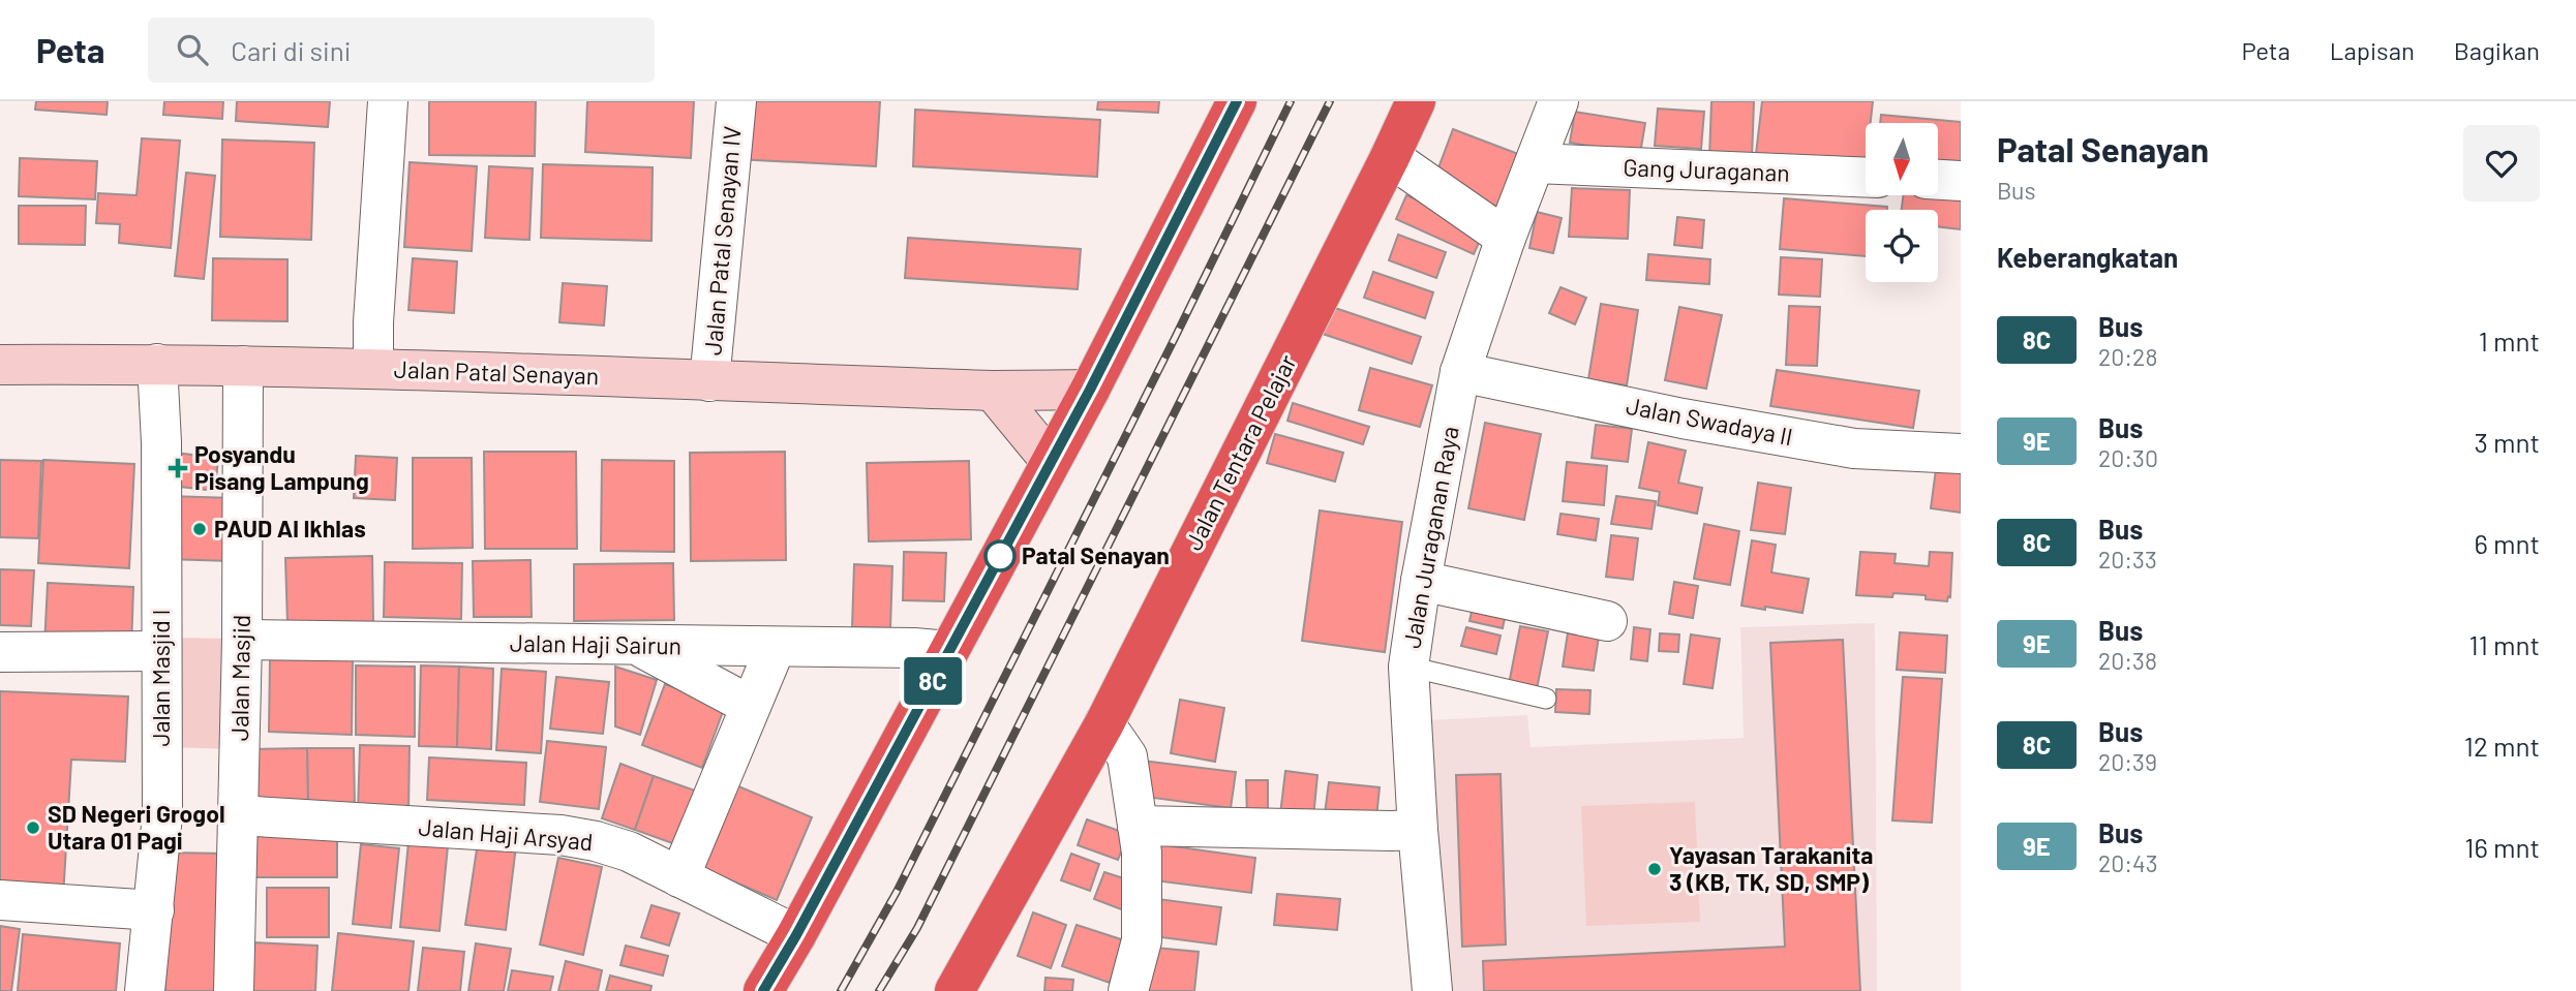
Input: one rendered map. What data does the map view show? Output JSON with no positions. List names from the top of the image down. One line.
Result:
{"streets":{"highway":["Jalan Tentara Pelajar"],"street":["Gang Juraganan","Jalan Patal Senayan IV","Jalan Patal Senayan","Jalan Swadaya II","Jalan Juraganan Raya","Jalan Haji Sairun","Jalan Masjid I","Jalan Masjid","Jalan Haji Arsyad"]},"crossings":[["Gang Juraganan","Jalan Juraganan Raya"],["Jalan Patal Senayan IV","Jalan Patal Senayan"],["Jalan Patal Senayan","Jalan Masjid I"],["Jalan Patal Senayan","Jalan Masjid"],["Jalan Swadaya II","Jalan Juraganan Raya"],["Jalan Haji Sairun","Jalan Masjid"],["Jalan Masjid","Jalan Haji Arsyad"]],"places":{"health":["Posyandu Pisang Lampung"],"other":["PAUD Al Ikhlas","Patal Senayan","SD Negeri Grogol Utara 01 Pagi","Yayasan Tarakanita 3 (KB, TK, SD, SMP)"]},"lines":["bus line 8C"],"north":"bottom","page":{"header":"Peta","search":"Cari di sini","nav":["Peta","Lapisan","Bagikan"],"on_map":"8C","heading":[["Patal Senayan","Bus"],"Keberangkatan"],"list":[{"mark":"8C","name":"Bus","note":"20:28","value":"1 mnt"},{"mark":"9E","name":"Bus","note":"20:30","value":"3 mnt"},{"mark":"8C","name":"Bus","note":"20:33","value":"6 mnt"},{"mark":"9E","name":"Bus","note":"20:38","value":"11 mnt"},{"mark":"8C","name":"Bus","note":"20:39","value":"12 mnt"},{"mark":"9E","name":"Bus","note":"20:43","value":"16 mnt"}]}}
